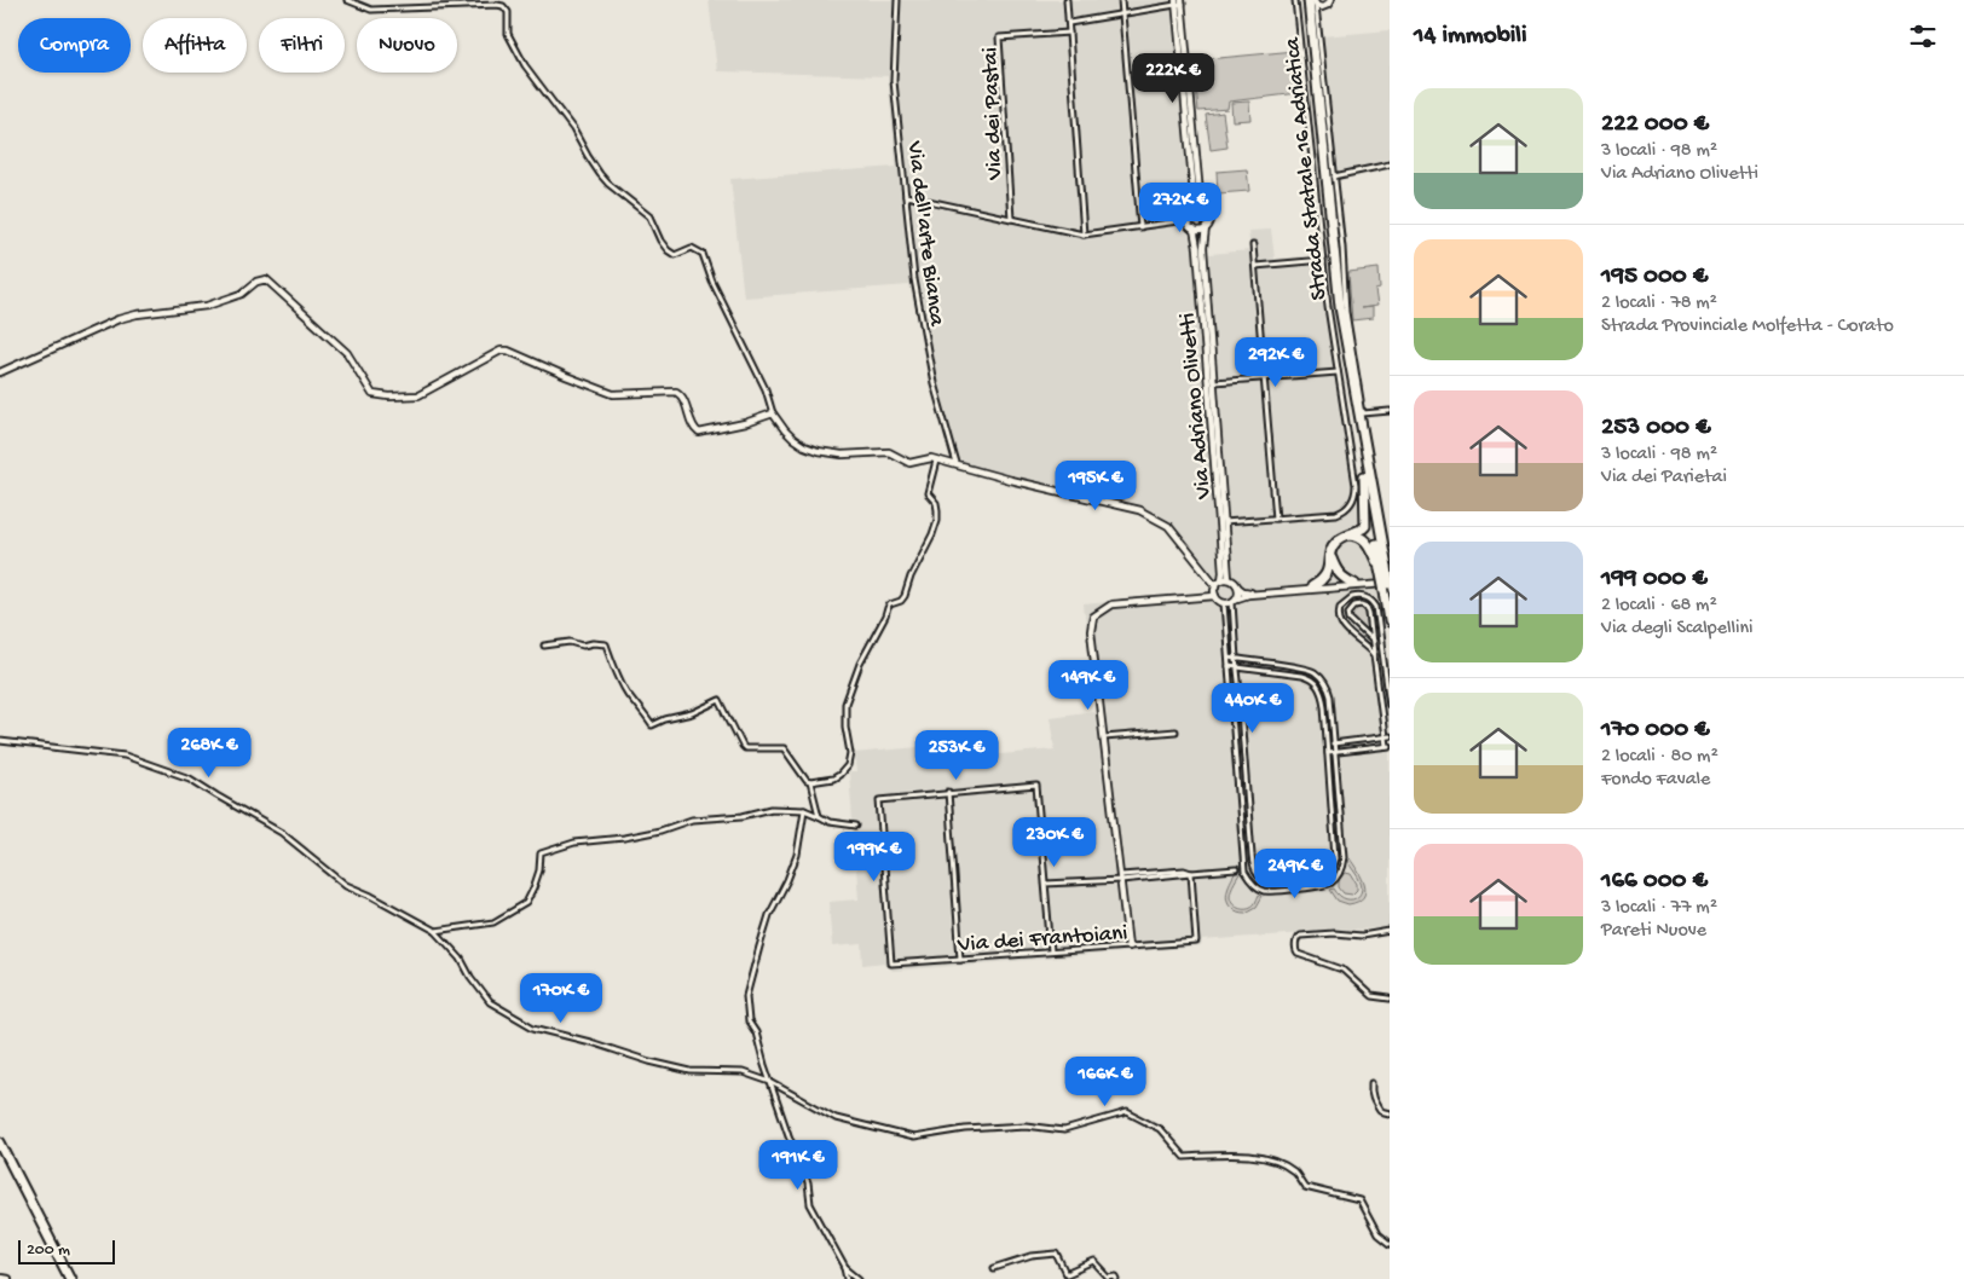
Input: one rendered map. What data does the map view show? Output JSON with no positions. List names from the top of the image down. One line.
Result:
{"streets":{"highway":["Strada Statale 16 Adriatica"],"street":["Via dei Pastai","Via dell'arte Bianca","Via Adriano Olivetti","Via dei Frantoiani"]},"scale_bar":"200 m","page":{"heading":"14 immobili","chip":["Compra","Affitta","Filtri","Nuovo"],"price":["222K €","272K €","292K €","195K €","149K €","440K €","268K €","253K €","230K €","199K €","249K €","170K €","166K €","191K €"],"list":[{"name":"222 000 €","note":"3 locali · 98 m² · Via Adriano Olivetti"},{"name":"195 000 €","note":"2 locali · 78 m² · Strada Provinciale Molfetta - Corato"},{"name":"253 000 €","note":"3 locali · 98 m² · Via dei Parietai"},{"name":"199 000 €","note":"2 locali · 68 m² · Via degli Scalpellini"},{"name":"170 000 €","note":"2 locali · 80 m² · Fondo Favale"},{"name":"166 000 €","note":"3 locali · 77 m² · Pareti Nuove"}],"scale":"200 m"}}
